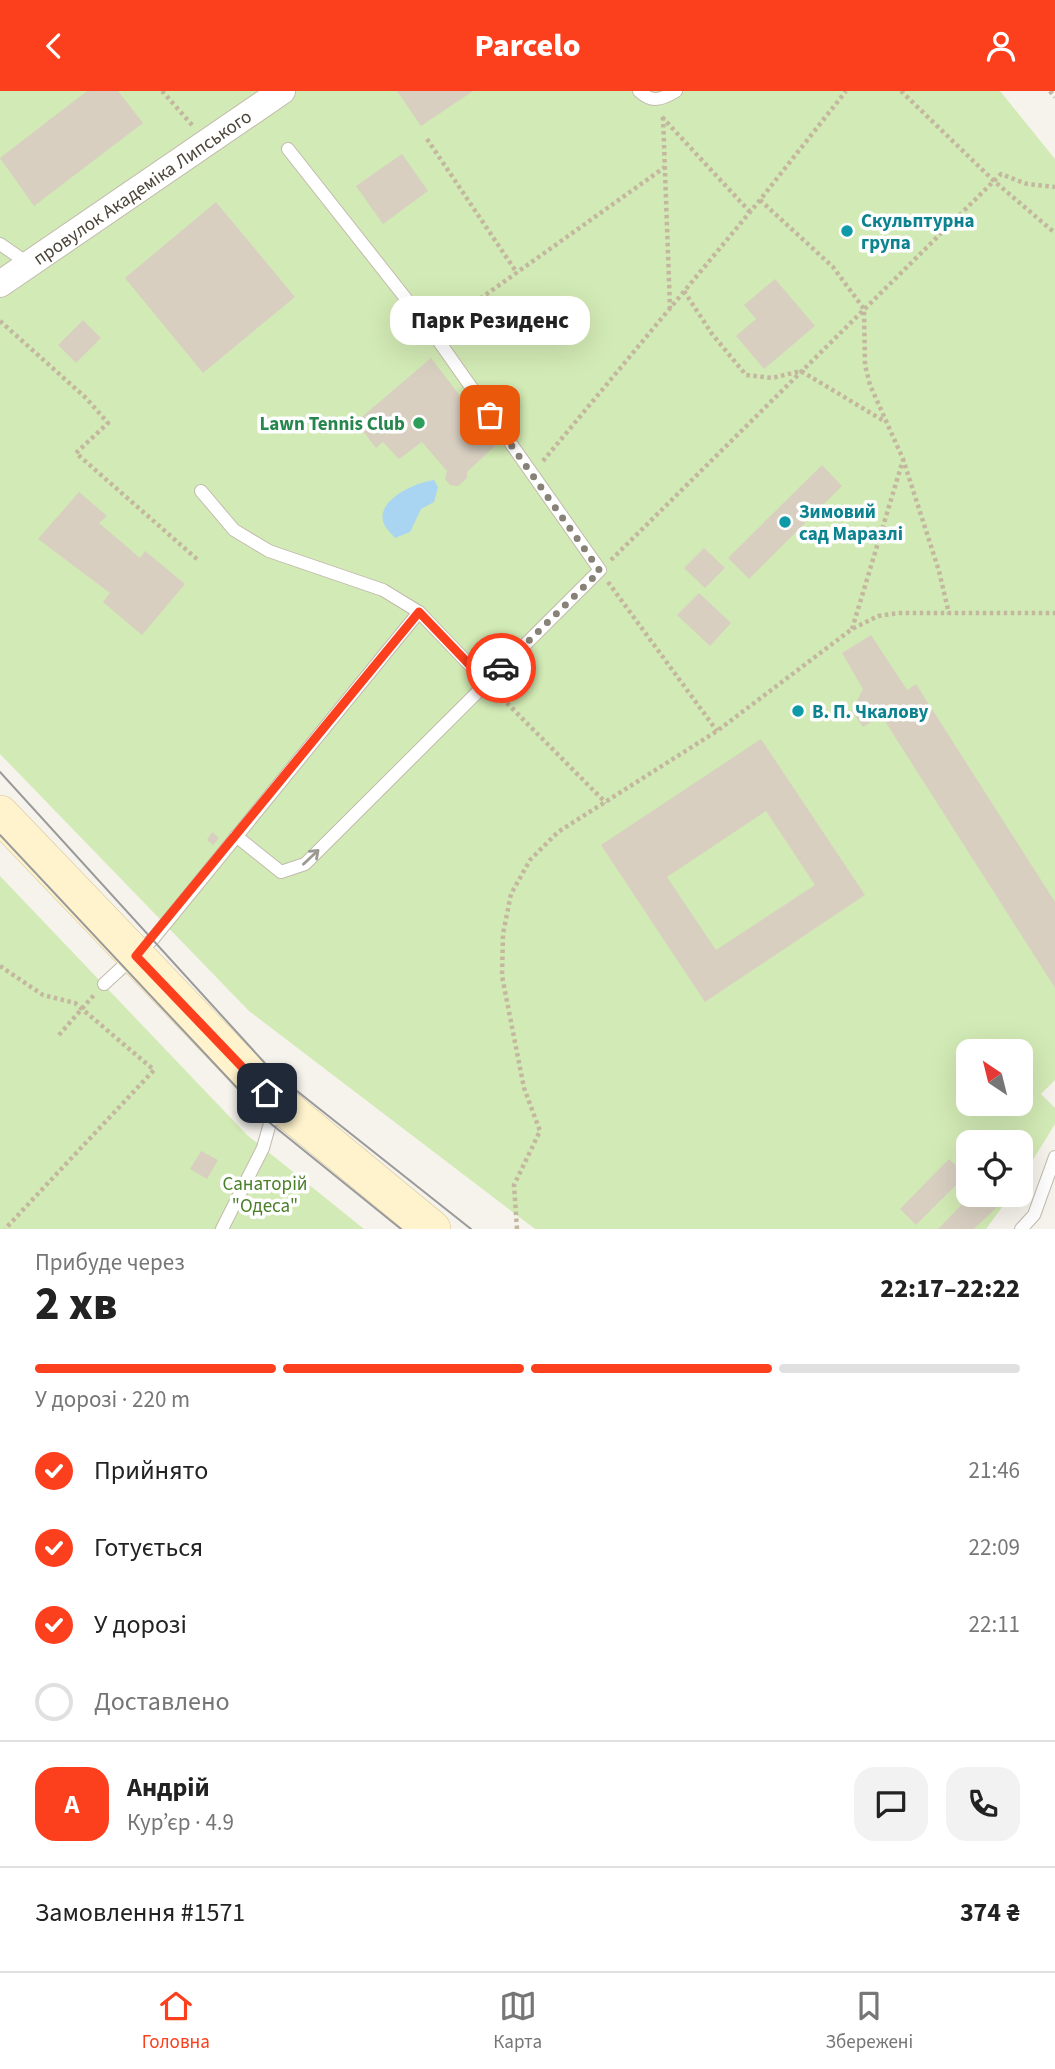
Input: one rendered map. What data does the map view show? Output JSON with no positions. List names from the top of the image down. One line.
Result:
{"streets":{"street":["провулок Академіка Липського"]},"parks":["Санаторій \"Одеса\""],"places":["Скульптурна група","Парк Резиденс","Lawn Tennis Club","Зимовий сад Маразлі","В. П. Чкалову"],"north":"top left","page":{"header":"Parcelo","bubble":"Парк Резиденс","heading":["2 хв","Прибуде через","22:17–22:22"],"panel":["Андрій","Кур’єр · 4.9","Замовлення #1571","374 ₴"],"bar":"У дорозі · 220 m","list":[["Прийнято","21:46"],["Готується","22:09"],["У дорозі","22:11"],"Доставлено"],"round":"А","tabs":["Головна","Карта","Збережені"]}}
